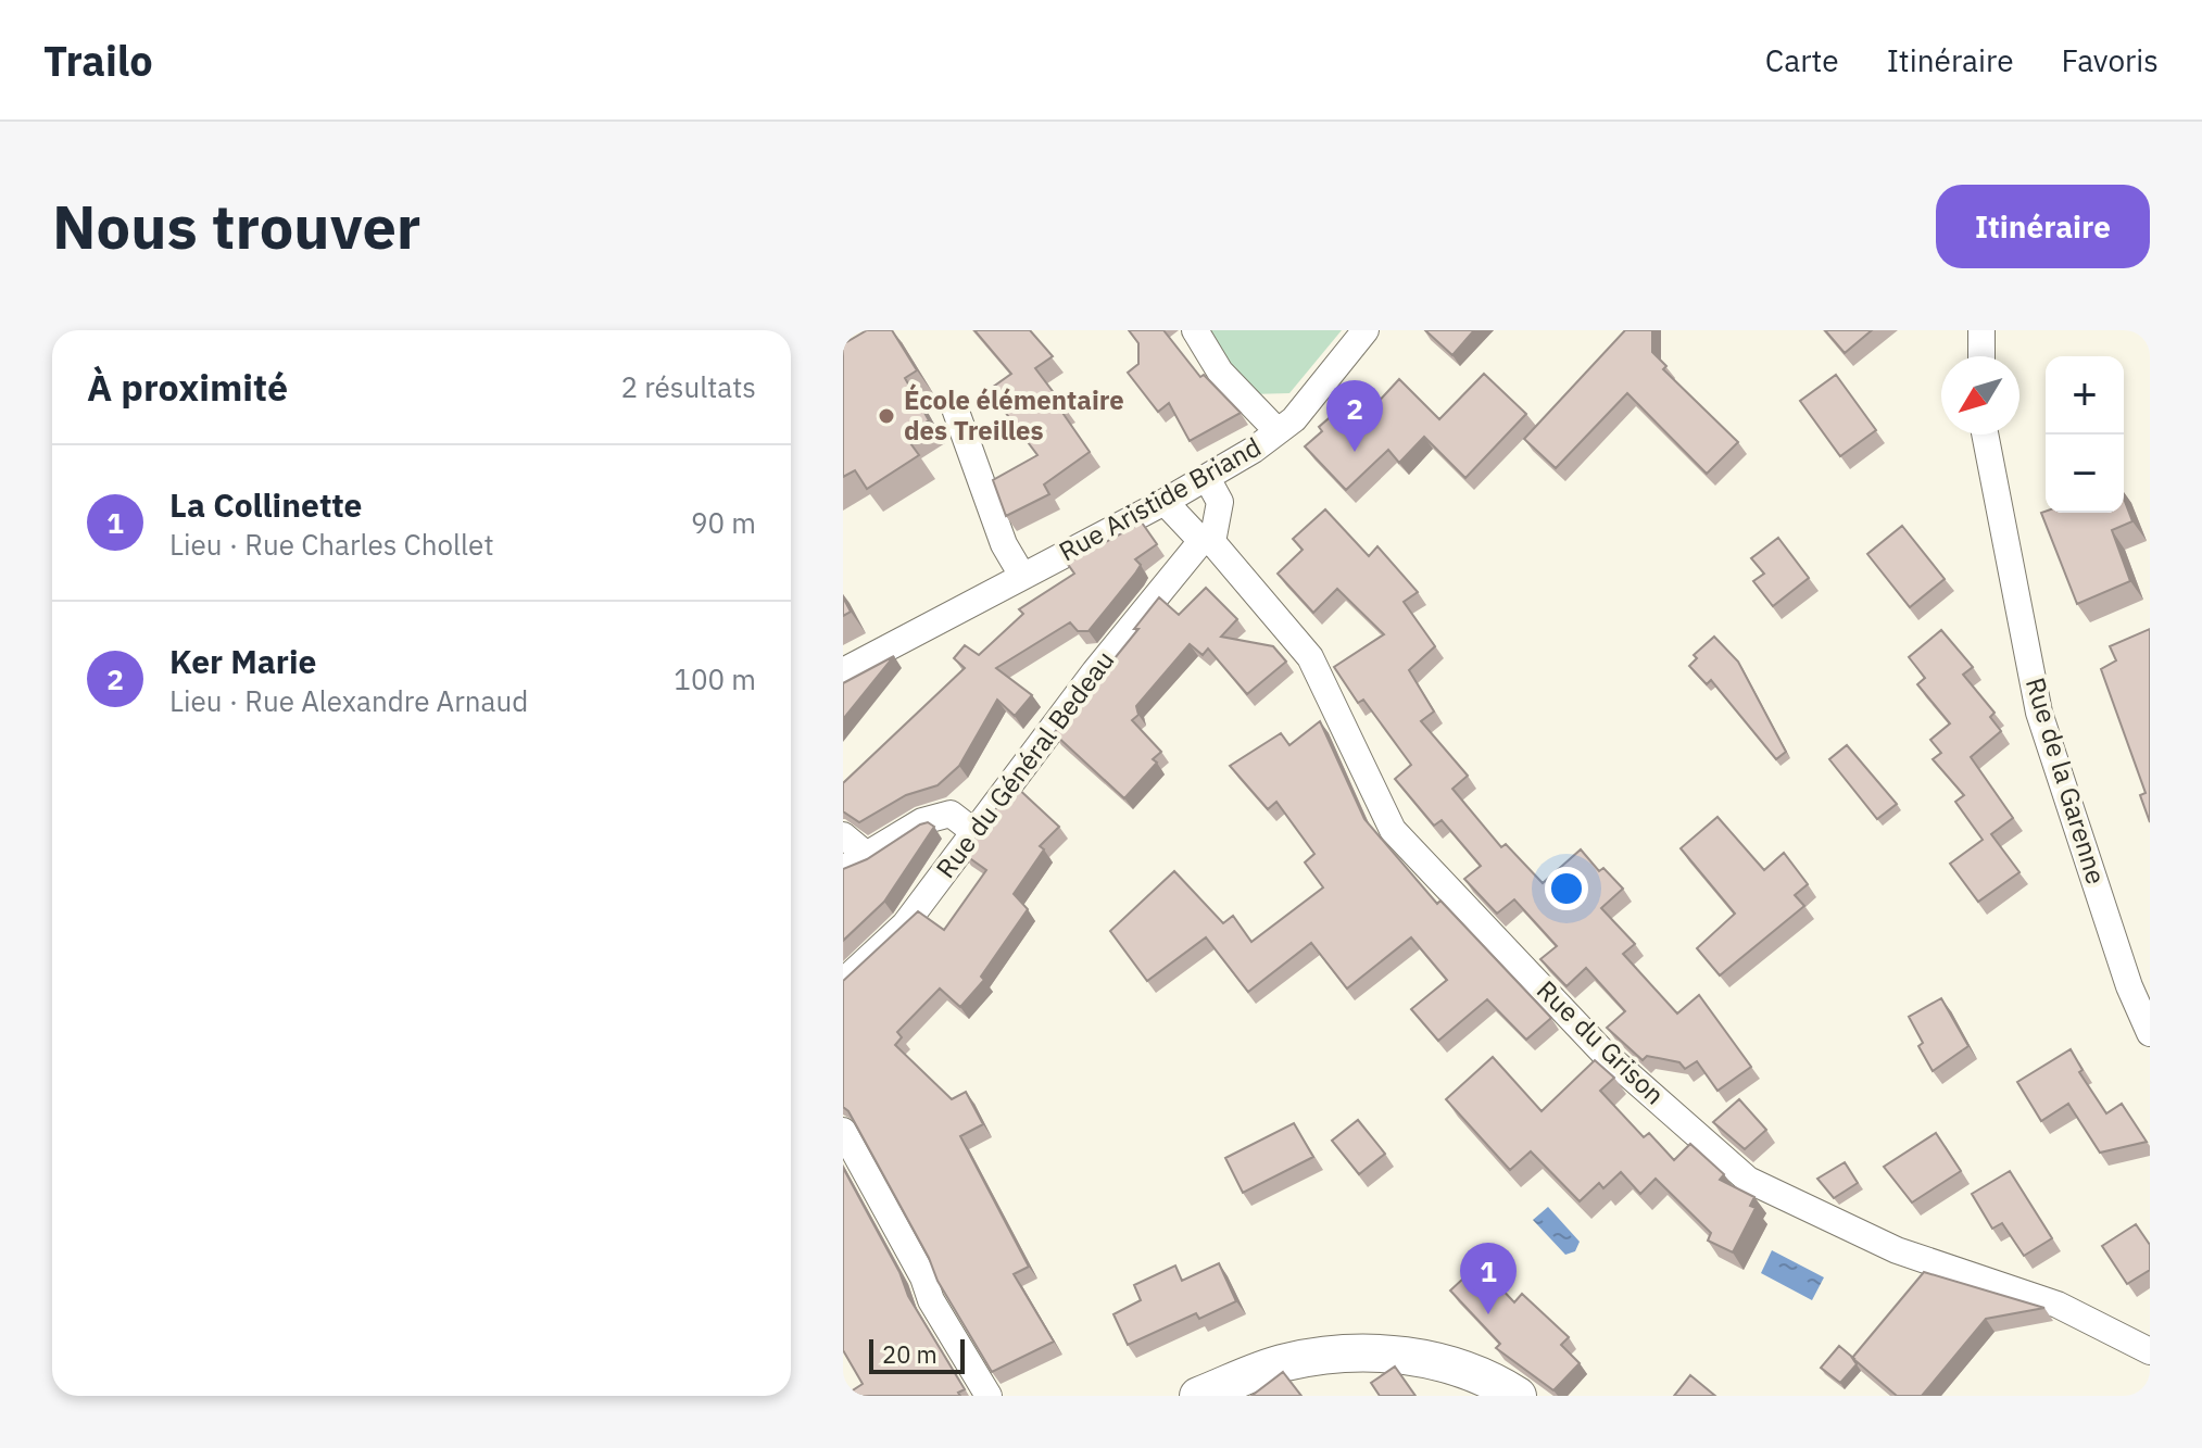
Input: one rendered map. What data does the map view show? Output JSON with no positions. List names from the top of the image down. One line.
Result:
{"streets":{"street":["Rue Aristide Briand","Rue du Général Bedeau","Rue de la Garenne","Rue du Grison"]},"crossings":[["Rue Aristide Briand","Rue du Grison"],["Rue du Général Bedeau","Rue du Grison"]],"places":["École élémentaire des Treilles"],"scale_bar":"20 m","north":"bottom left","page":{"header":"Trailo","nav":["Carte","Itinéraire","Favoris"],"buttons":"Itinéraire","title":"Nous trouver","heading":["À proximité","2 résultats"],"map_buttons":["+","−"],"pins":["2","1"],"list":[{"mark":"1","name":"La Collinette","note":"Lieu · Rue Charles Chollet","value":"90 m"},{"mark":"2","name":"Ker Marie","note":"Lieu · Rue Alexandre Arnaud","value":"100 m"}],"scale":"20 m"}}
